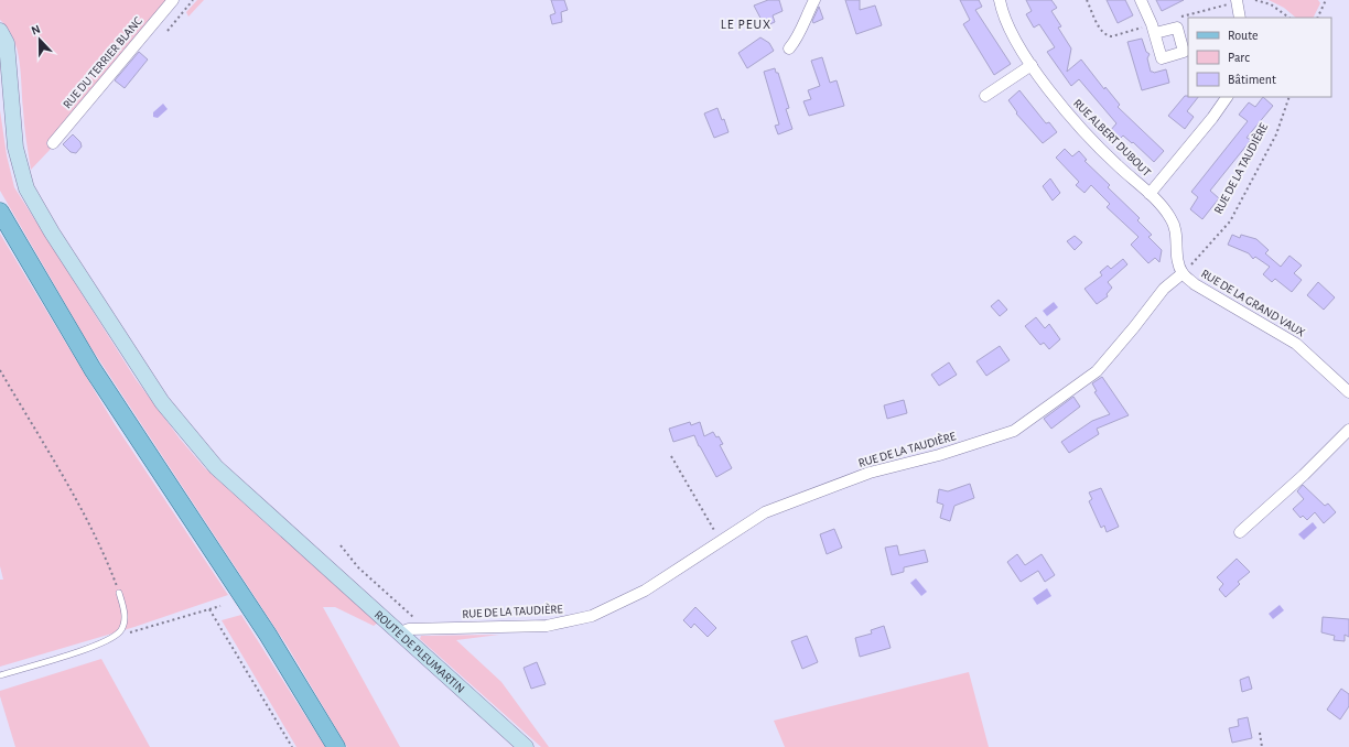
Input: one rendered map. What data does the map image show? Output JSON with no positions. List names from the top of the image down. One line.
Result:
{"streets":{"main road":["ROUTE DE PLEUMARTIN"],"street":["RUE DU TERRIER BLANC","RUE ALBERT DUBOUT","RUE DE LA TAUDIÈRE","RUE DE LA GRAND VAUX"]},"crossings":[["RUE ALBERT DUBOUT","RUE DE LA TAUDIÈRE"],["RUE ALBERT DUBOUT","RUE DE LA GRAND VAUX"],["RUE DE LA TAUDIÈRE","RUE DE LA GRAND VAUX"],["RUE DE LA TAUDIÈRE","ROUTE DE PLEUMARTIN"]],"districts":["LE PEUX"],"legend":["Route","Parc","Bâtiment"],"north":"top"}
